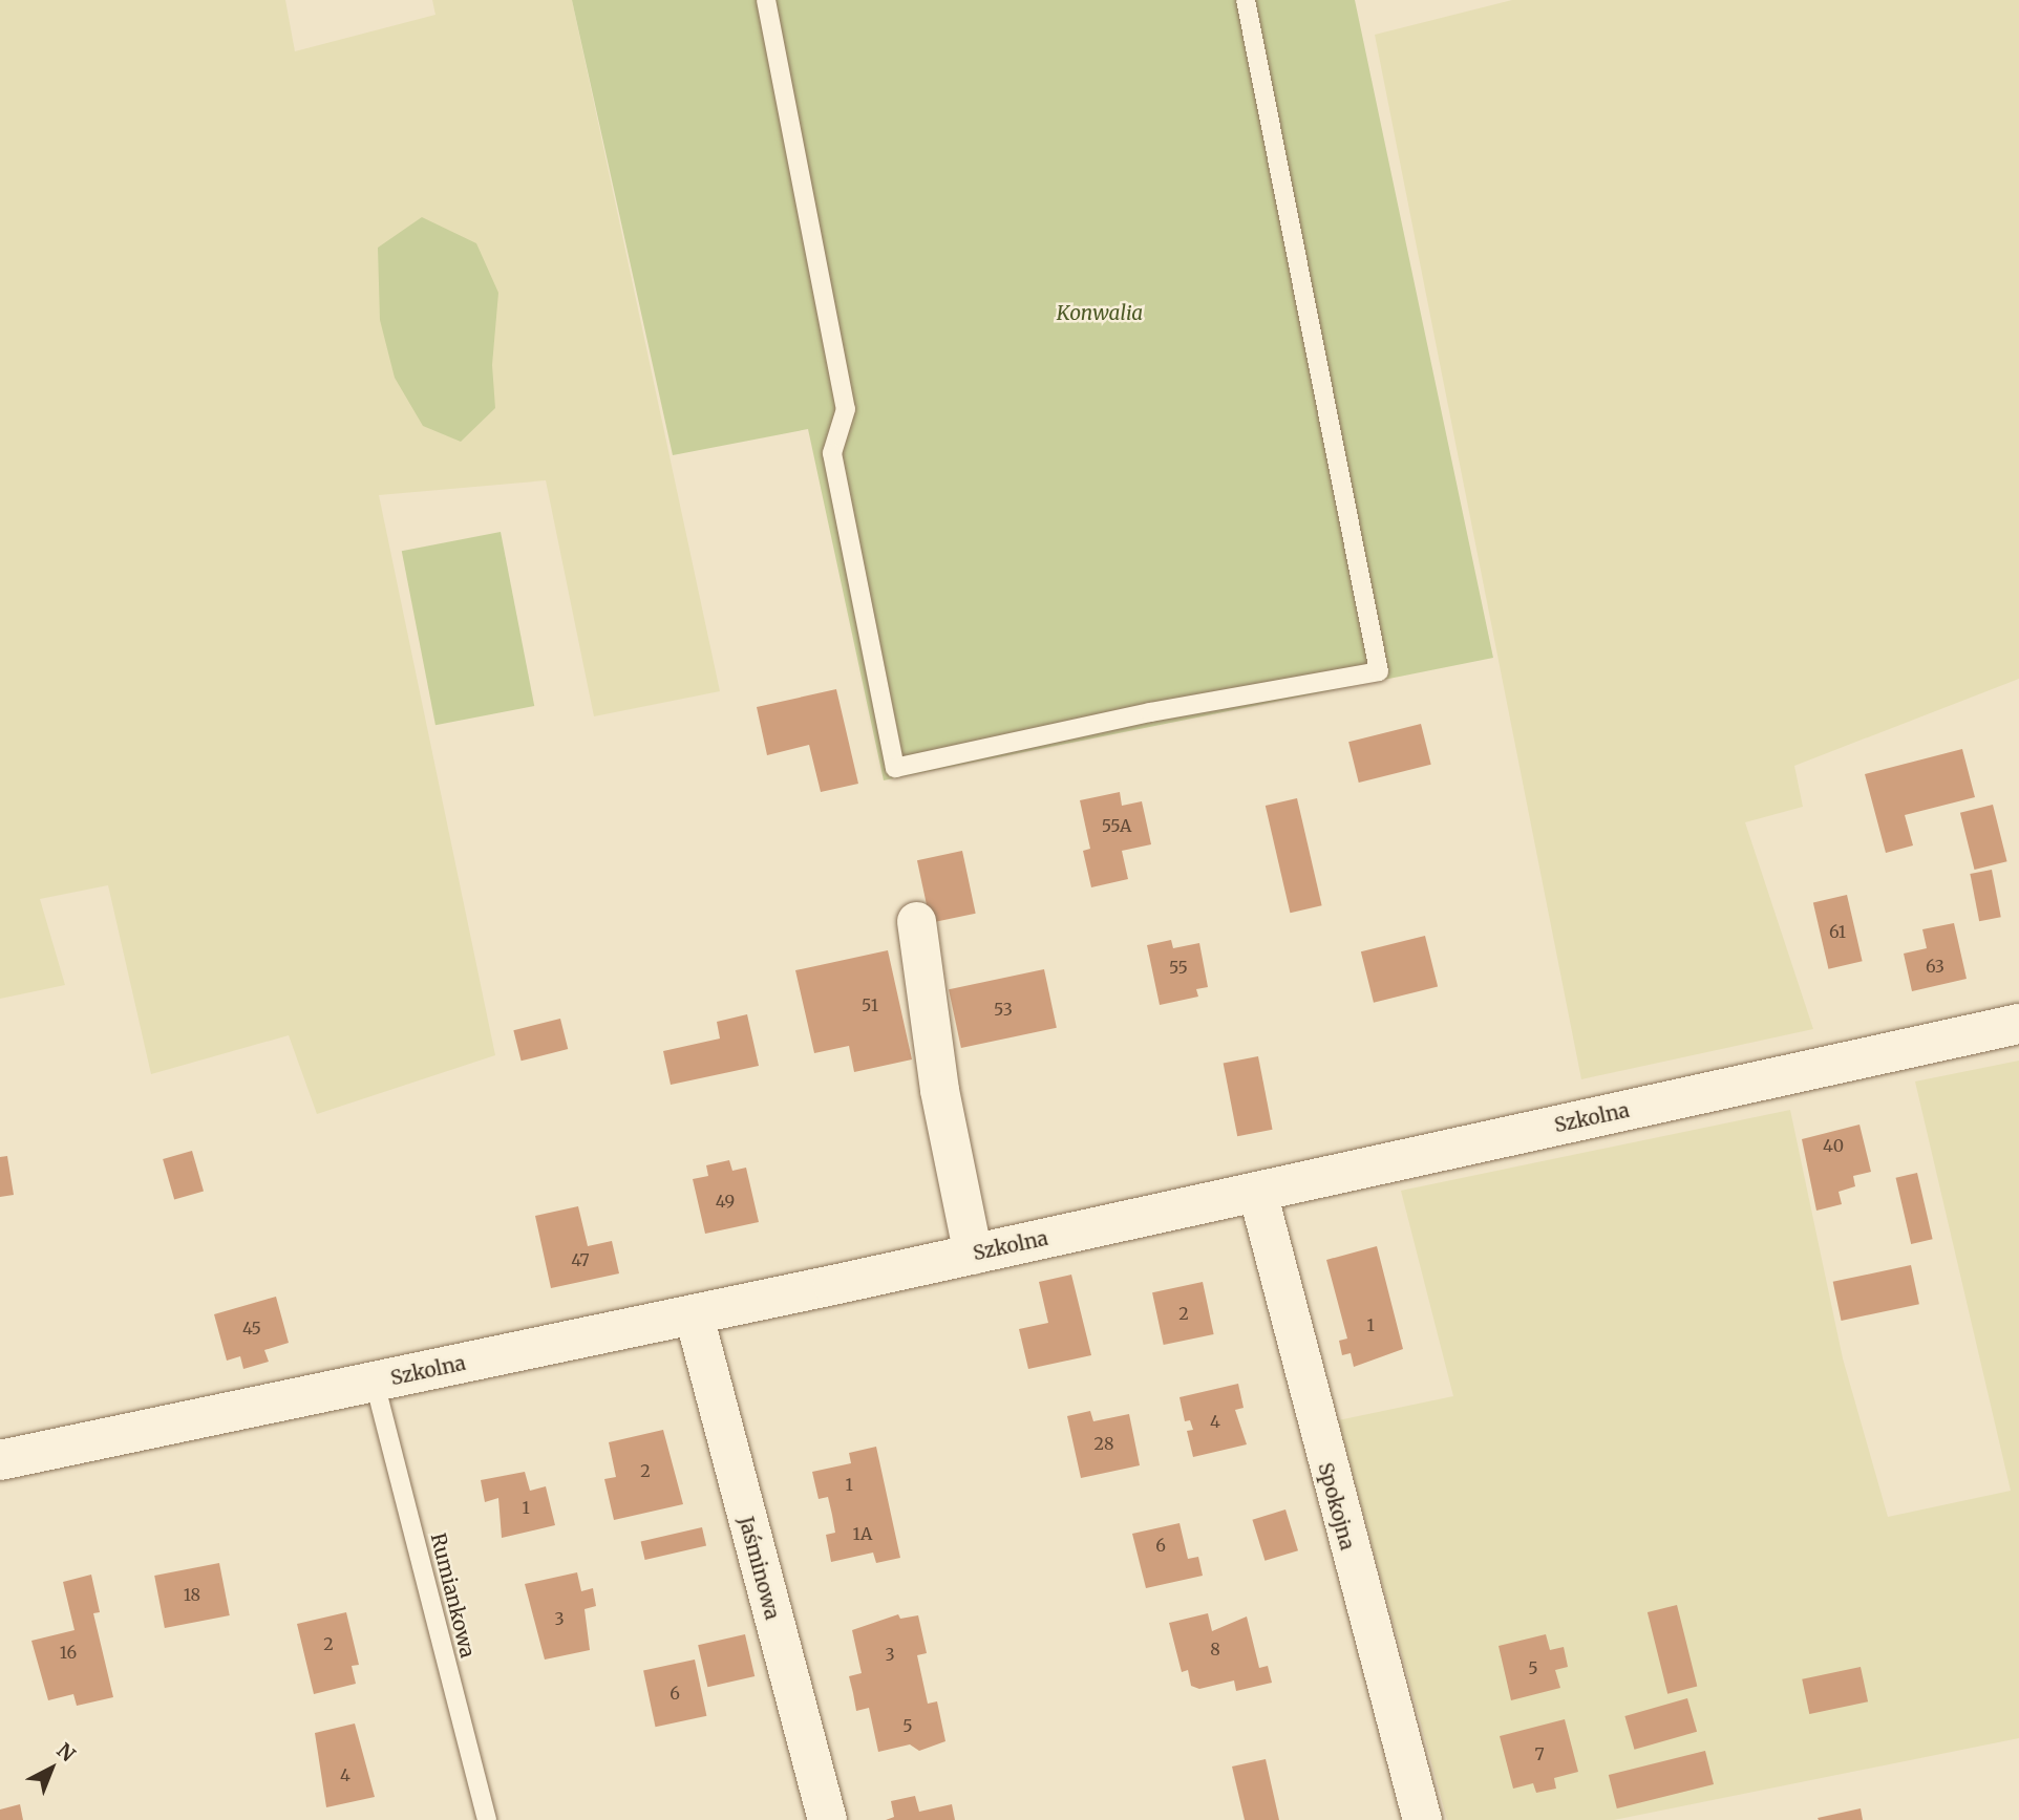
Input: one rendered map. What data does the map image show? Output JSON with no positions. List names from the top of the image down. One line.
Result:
{"streets":{"street":["Szkolna","Spokojna","Jaśminowa"],"lane":["Rumiankowa"]},"crossings":[["Szkolna","Spokojna"],["Szkolna","Jaśminowa"],["Szkolna","Rumiankowa"]],"parks":["Konwalia"],"house_numbers":["55A","61","63","55","51","53","40","49","47","2","1","45","4","28","2","1","1","1A","6","18","3","2","8","16","3","5","6","5","7","4"],"north":"top right"}
